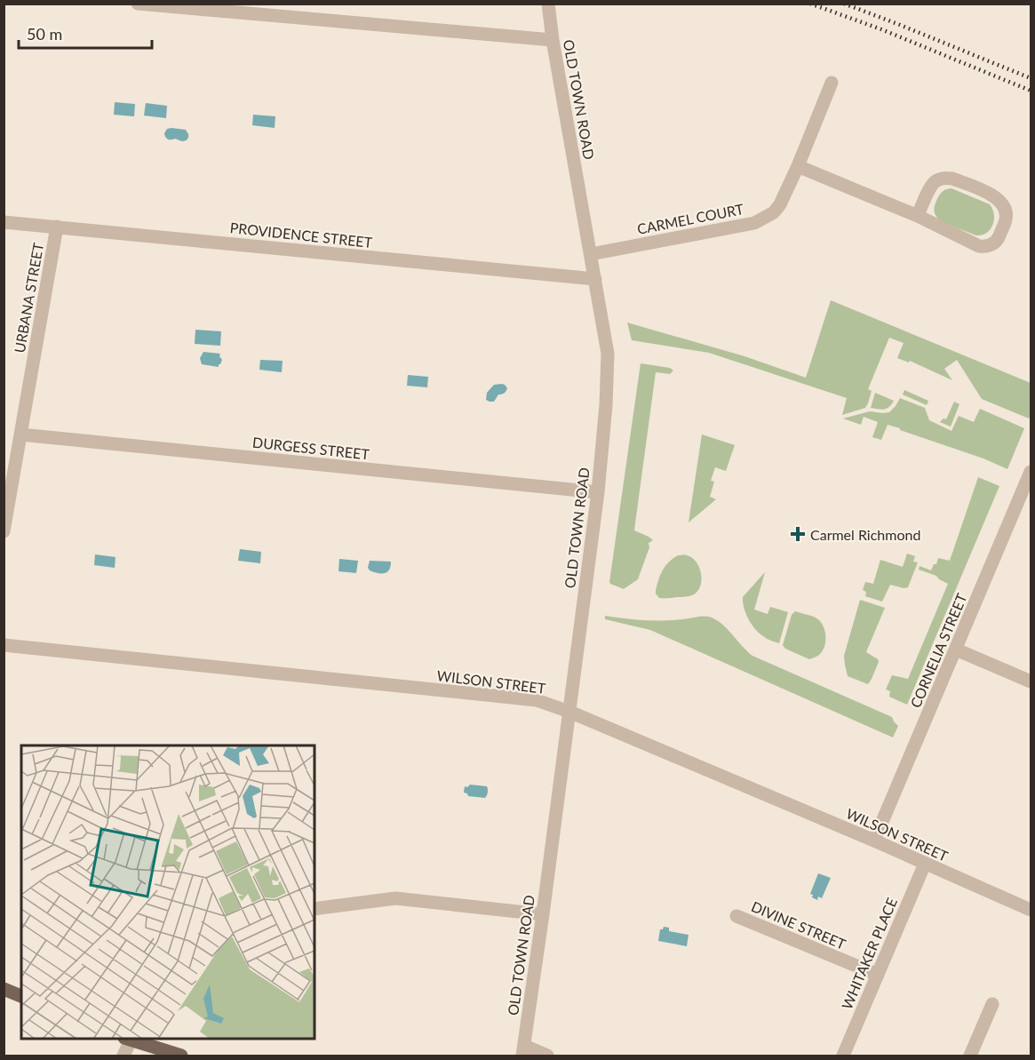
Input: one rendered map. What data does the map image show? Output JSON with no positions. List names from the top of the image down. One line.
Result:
{"streets":{"street":["OLD TOWN ROAD","CARMEL COURT","PROVIDENCE STREET","URBANA STREET","DURGESS STREET","CORNELIA STREET","WILSON STREET","DIVINE STREET","WHITAKER PLACE"]},"crossings":[["OLD TOWN ROAD","CARMEL COURT"],["OLD TOWN ROAD","PROVIDENCE STREET"],["OLD TOWN ROAD","DURGESS STREET"],["OLD TOWN ROAD","WILSON STREET"],["PROVIDENCE STREET","URBANA STREET"],["URBANA STREET","DURGESS STREET"],["CORNELIA STREET","WILSON STREET"],["WILSON STREET","WHITAKER PLACE"],["DIVINE STREET","WHITAKER PLACE"]],"places":{"health":["Carmel Richmond"]},"scale_bar":"50 m"}
